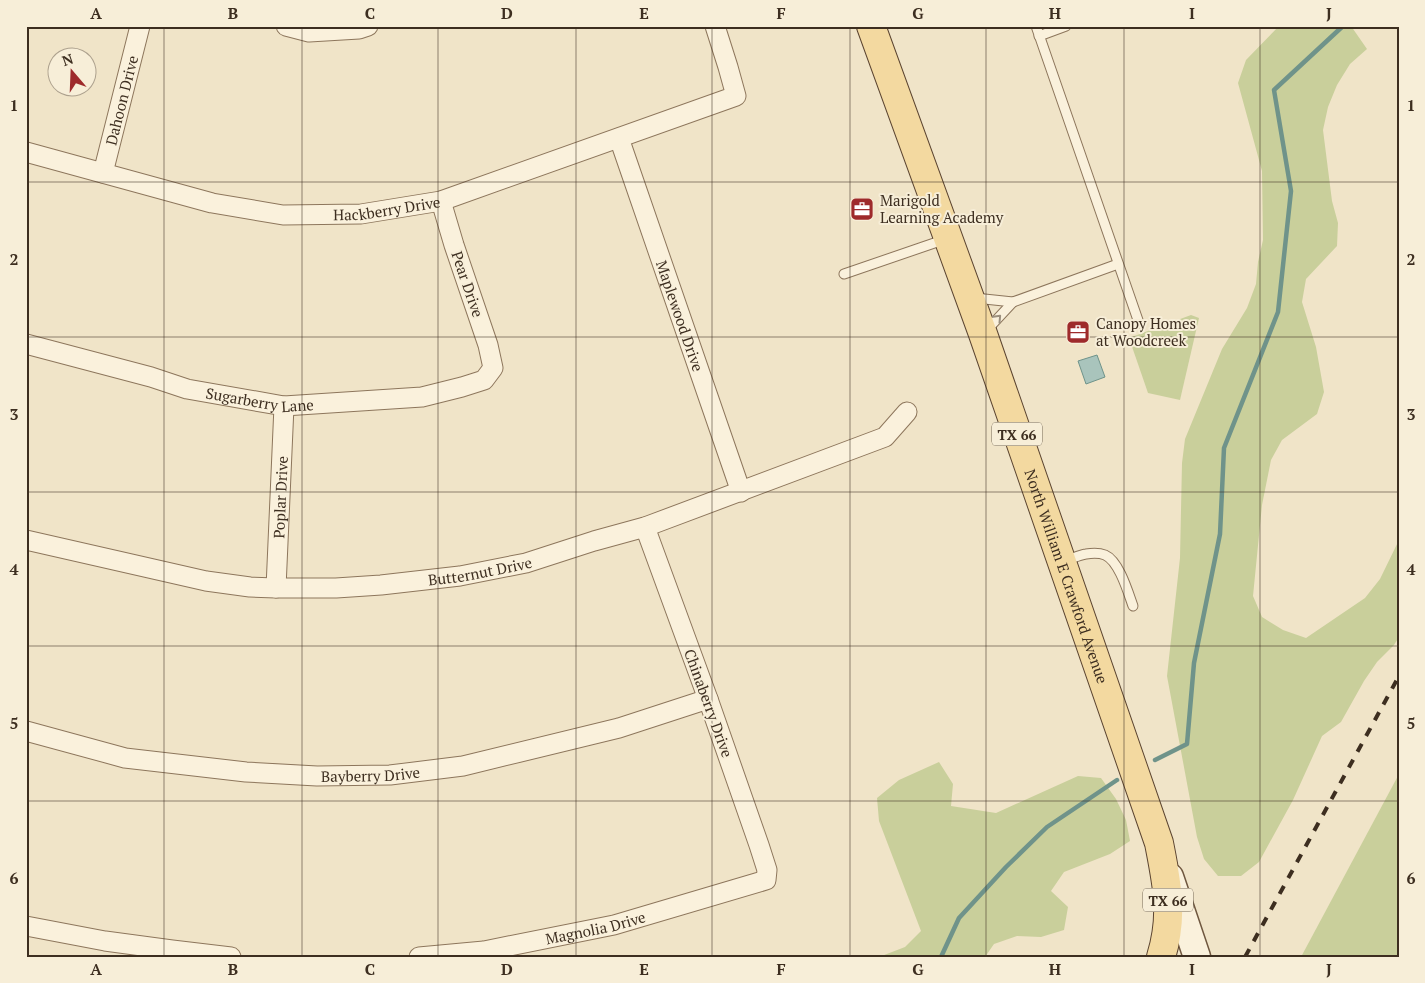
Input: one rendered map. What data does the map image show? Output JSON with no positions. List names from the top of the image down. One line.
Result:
{"streets":{"main road":["TX 66","North William E Crawford Avenue"],"street":["Dahoon Drive","Hackberry Drive","Pear Drive","Maplewood Drive","Sugarberry Lane","Poplar Drive","Butternut Drive","Chinaberry Drive","Bayberry Drive","Magnolia Drive"]},"crossings":[["Dahoon Drive","Hackberry Drive"],["Hackberry Drive","Pear Drive"],["Hackberry Drive","Maplewood Drive"],["Pear Drive","Sugarberry Lane"],["Maplewood Drive","Butternut Drive"],["Sugarberry Lane","Poplar Drive"],["TX 66","North William E Crawford Avenue"],["Poplar Drive","Butternut Drive"],["Butternut Drive","Chinaberry Drive"],["Chinaberry Drive","Bayberry Drive"],["Chinaberry Drive","Magnolia Drive"]],"places":{"office":["Marigold Learning Academy","Canopy Homes at Woodcreek"]},"north":"top","grid":{"columns":["A","B","C","D","E","F","G","H","I","J"],"rows":["1","2","3","4","5","6"]}}
